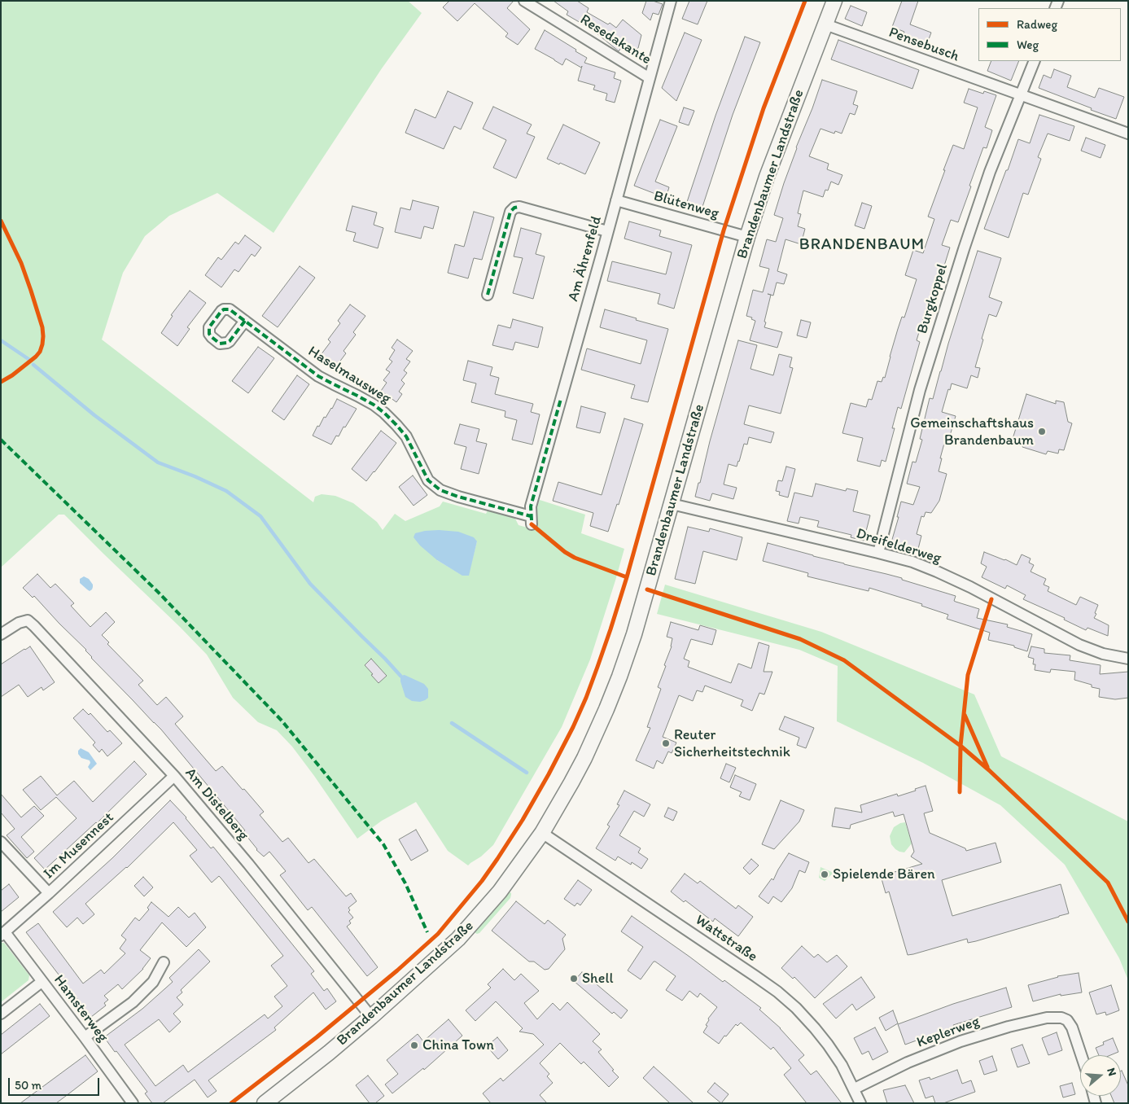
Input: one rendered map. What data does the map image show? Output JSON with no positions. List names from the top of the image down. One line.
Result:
{"streets":{"main road":["Brandenbaumer Landstraße"],"street":["Resedakante","Pensebusch","Blütenweg","Am Ährenfeld","Burgkoppel","Haselmausweg","Dreifelderweg","Am Distelberg","Im Musennest","Wattstraße","Hamsterweg","Keplerweg"]},"crossings":[["Resedakante","Am Ährenfeld"],["Pensebusch","Brandenbaumer Landstraße"],["Pensebusch","Burgkoppel"],["Brandenbaumer Landstraße","Blütenweg"],["Brandenbaumer Landstraße","Dreifelderweg"],["Brandenbaumer Landstraße","Am Distelberg"],["Brandenbaumer Landstraße","Wattstraße"],["Blütenweg","Am Ährenfeld"],["Am Ährenfeld","Haselmausweg"],["Burgkoppel","Dreifelderweg"],["Am Distelberg","Im Musennest"],["Im Musennest","Hamsterweg"],["Wattstraße","Keplerweg"]],"districts":["BRANDENBAUM"],"places":["Gemeinschaftshaus Brandenbaum","Reuter Sicherheitstechnik","Spielende Bären","Shell","China Town"],"legend":["Radweg","Weg"],"scale_bar":"50 m","north":"right"}
